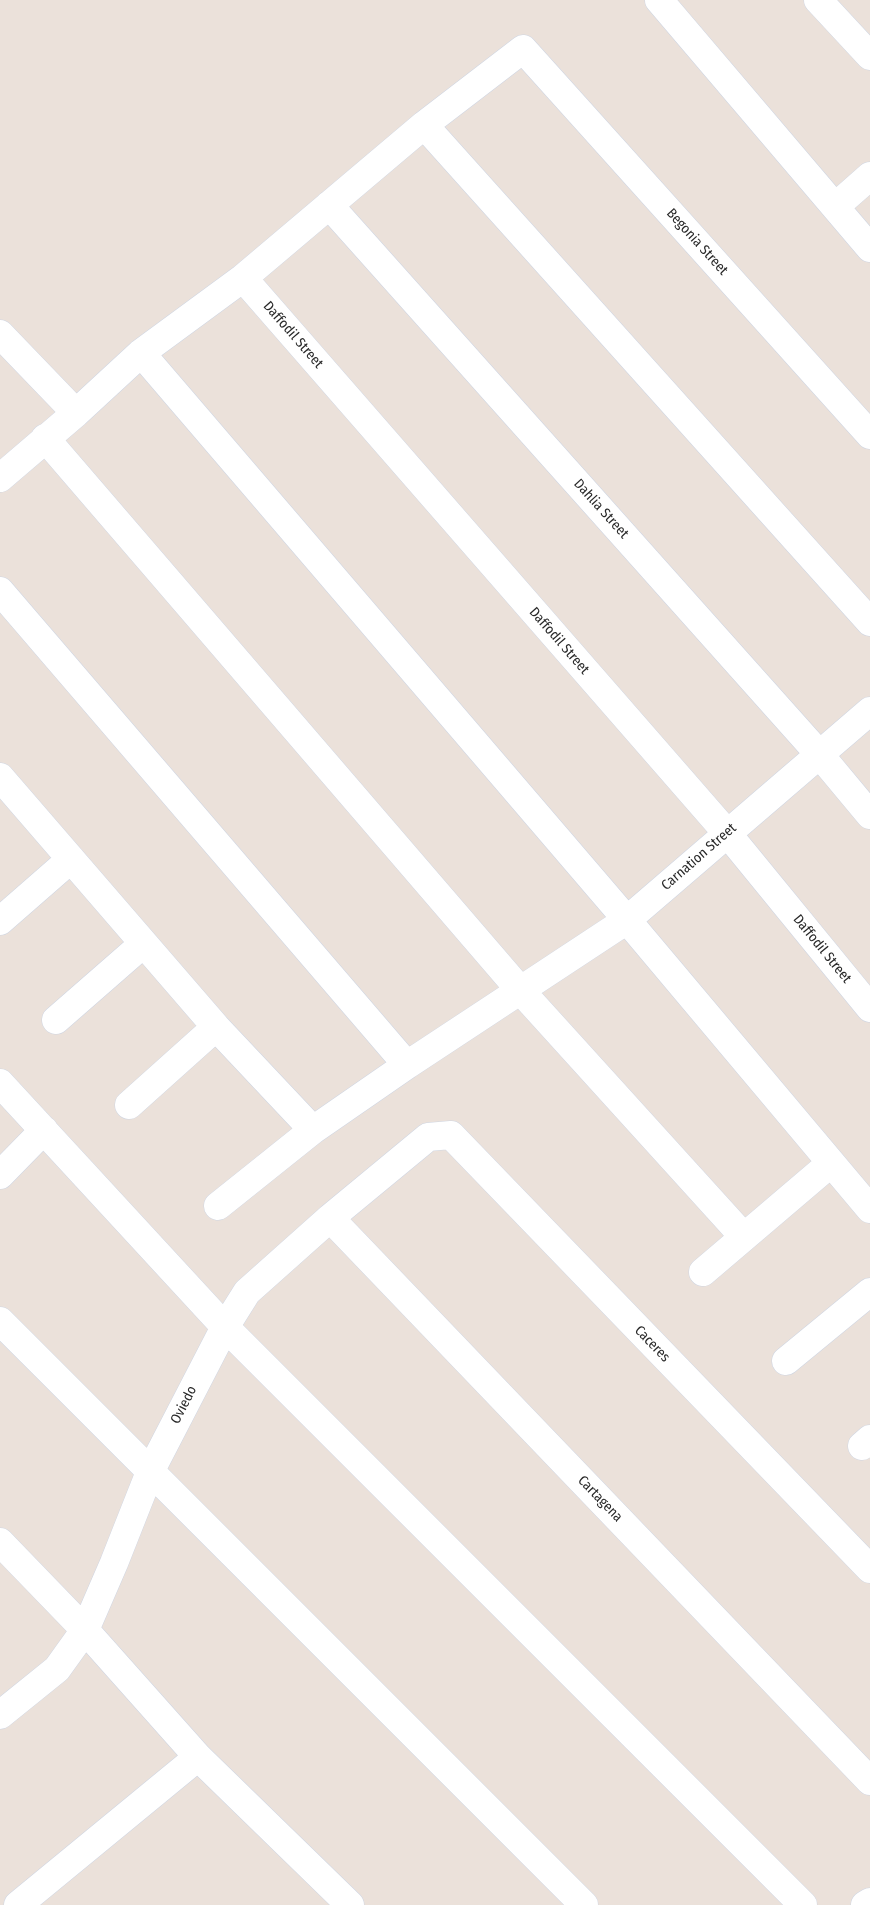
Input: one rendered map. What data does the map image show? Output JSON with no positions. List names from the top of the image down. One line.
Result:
{"streets":{"street":["Begonia Street","Daffodil Street","Dahlia Street","Carnation Street","Caceres","Oviedo","Cartagena"]},"crossings":[["Daffodil Street","Carnation Street"],["Dahlia Street","Carnation Street"],["Caceres","Oviedo"],["Oviedo","Cartagena"]]}
